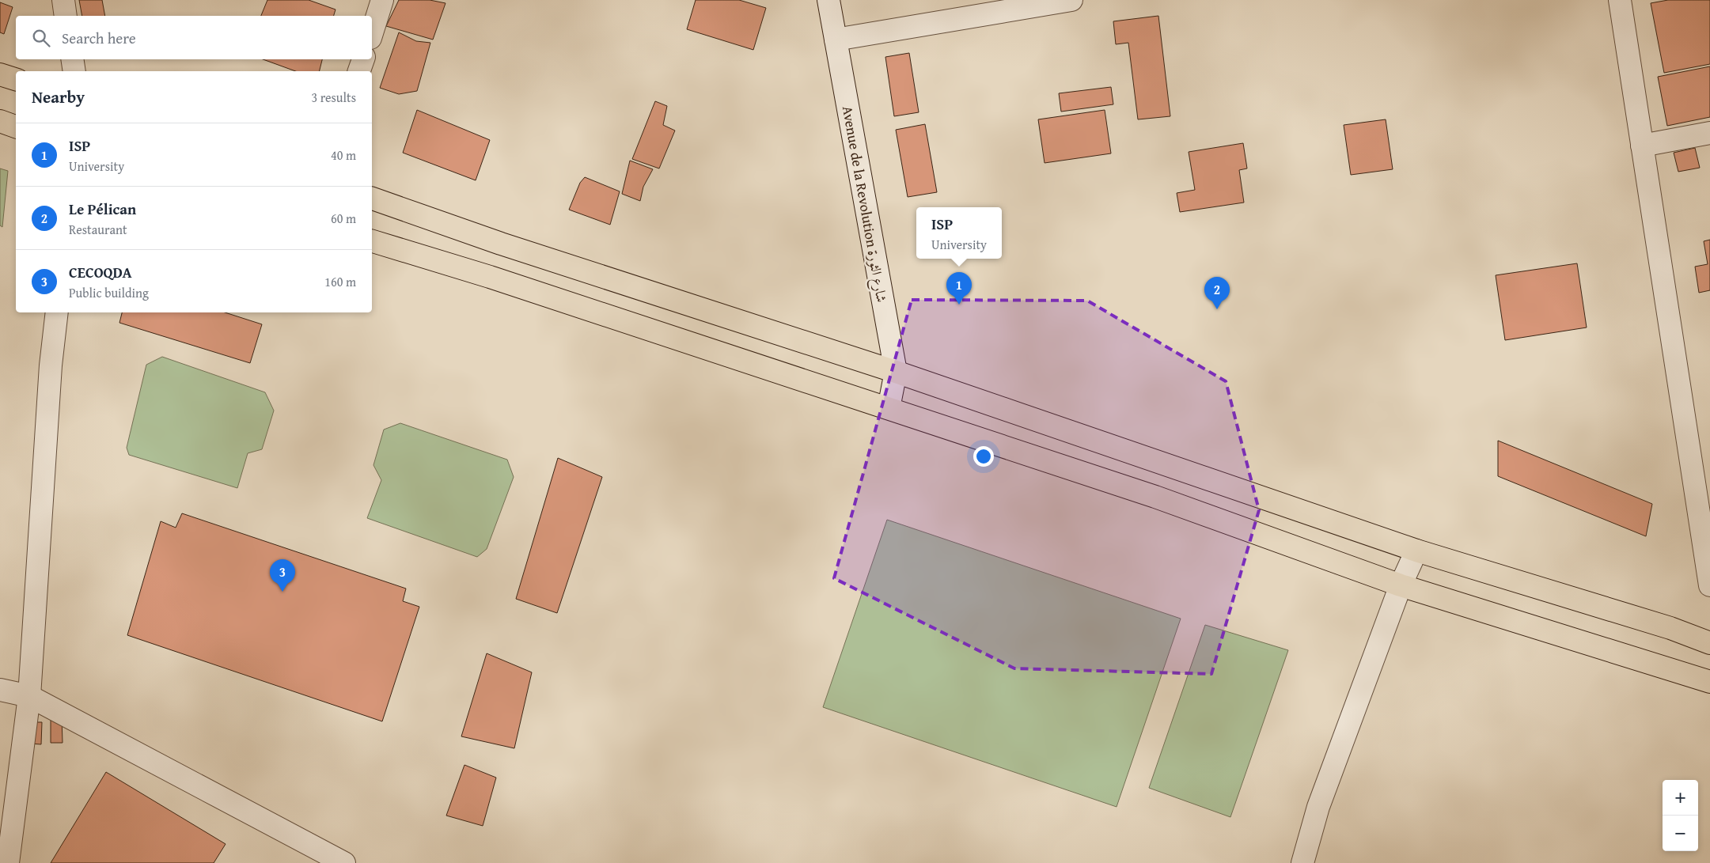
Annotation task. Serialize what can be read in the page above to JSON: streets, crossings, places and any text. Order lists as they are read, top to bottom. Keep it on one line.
{"streets":{"street":["Avenue de la Revolution شارع الثورة"]},"page":{"search":"Search here","heading":["Nearby","3 results"],"list":[{"mark":"1","name":"ISP","note":"University","value":"40 m"},{"mark":"2","name":"Le Pélican","note":"Restaurant","value":"60 m"},{"mark":"3","name":"CECOQDA","note":"Public building","value":"160 m"}],"popup":["ISP","University"],"pins":["1","2","3"],"map_buttons":["+","−"]}}
